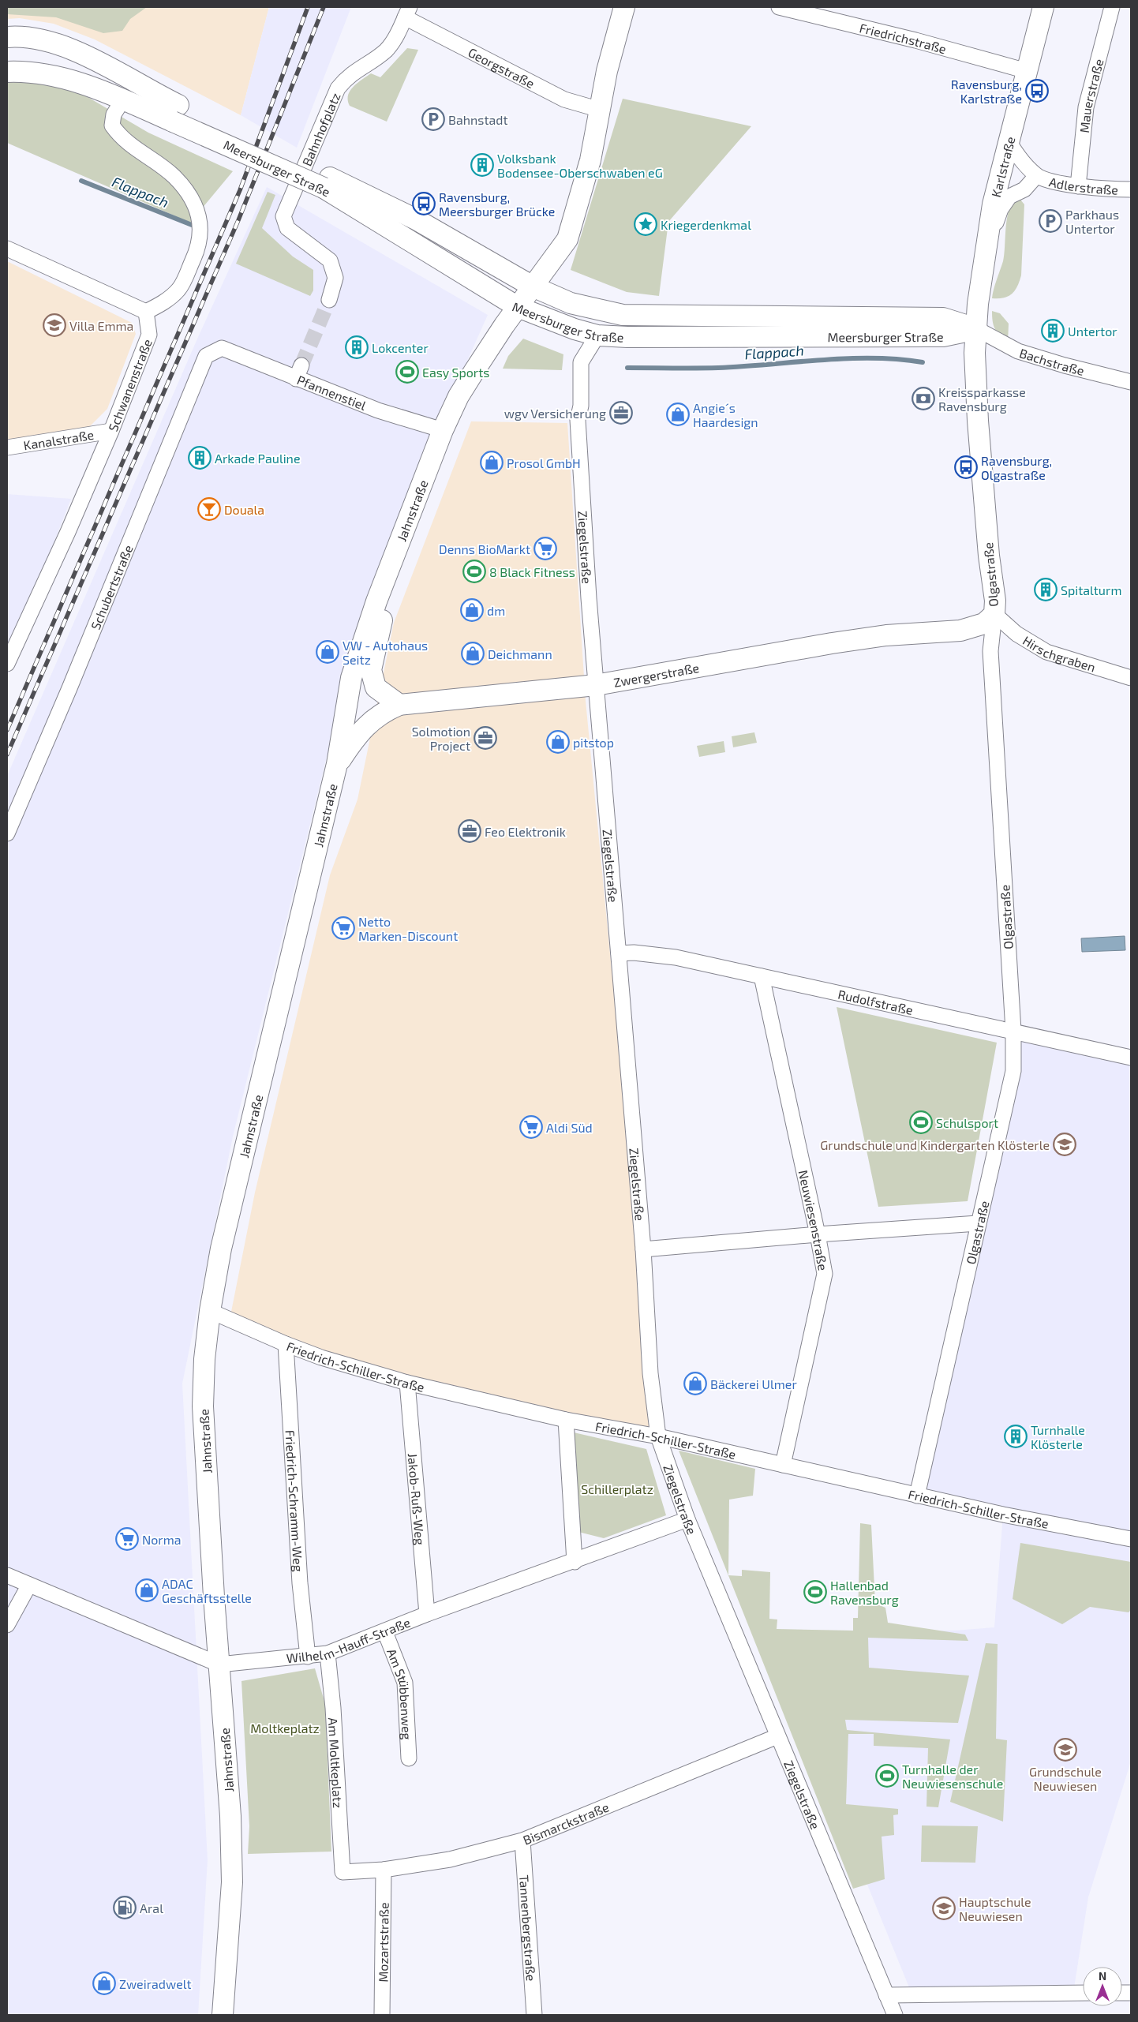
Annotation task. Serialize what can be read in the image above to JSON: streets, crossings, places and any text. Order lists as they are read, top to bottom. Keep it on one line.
{"streets":{"main road":["Karlstraße","Meersburger Straße","Jahnstraße","Olgastraße","Zwergerstraße"],"street":["Friedrichstraße","Georgstraße","Mauerstraße","Bahnhofplatz","Adlerstraße","Bachstraße","Schwanenstraße","Pfannenstiel","Kanalstraße","Ziegelstraße","Schubertstraße","Hirschgraben","Rudolfstraße","Neuwiesenstraße","Friedrich-Schiller-Straße","Jakob-Ruß-Weg","Friedrich-Schramm-Weg","Wilhelm-Hauff-Straße","Am Stübbenweg","Am Moltkeplatz","Bismarckstraße","Tannenbergstraße","Mozartstraße"]},"crossings":[["Friedrichstraße","Karlstraße"],["Georgstraße","Bahnhofplatz"],["Mauerstraße","Adlerstraße"],["Karlstraße","Meersburger Straße"],["Karlstraße","Adlerstraße"],["Karlstraße","Bachstraße"],["Karlstraße","Olgastraße"],["Meersburger Straße","Bachstraße"],["Meersburger Straße","Jahnstraße"],["Meersburger Straße","Ziegelstraße"],["Meersburger Straße","Olgastraße"],["Bachstraße","Olgastraße"],["Schwanenstraße","Kanalstraße"],["Pfannenstiel","Jahnstraße"],["Pfannenstiel","Schubertstraße"],["Jahnstraße","Zwergerstraße"],["Jahnstraße","Friedrich-Schiller-Straße"],["Jahnstraße","Wilhelm-Hauff-Straße"],["Ziegelstraße","Zwergerstraße"],["Ziegelstraße","Rudolfstraße"],["Ziegelstraße","Friedrich-Schiller-Straße"],["Ziegelstraße","Wilhelm-Hauff-Straße"],["Ziegelstraße","Bismarckstraße"],["Olgastraße","Hirschgraben"],["Olgastraße","Zwergerstraße"],["Olgastraße","Rudolfstraße"],["Olgastraße","Friedrich-Schiller-Straße"],["Hirschgraben","Zwergerstraße"],["Rudolfstraße","Neuwiesenstraße"],["Neuwiesenstraße","Friedrich-Schiller-Straße"],["Friedrich-Schiller-Straße","Jakob-Ruß-Weg"],["Friedrich-Schiller-Straße","Friedrich-Schramm-Weg"],["Jakob-Ruß-Weg","Wilhelm-Hauff-Straße"],["Friedrich-Schramm-Weg","Wilhelm-Hauff-Straße"],["Wilhelm-Hauff-Straße","Am Stübbenweg"],["Wilhelm-Hauff-Straße","Am Moltkeplatz"],["Am Moltkeplatz","Bismarckstraße"],["Bismarckstraße","Tannenbergstraße"],["Bismarckstraße","Mozartstraße"]],"water":["Flappach"],"parks":["Schillerplatz","Moltkeplatz"],"places":{"bus stop":["Ravensburg, Karlstraße","Ravensburg, Meersburger Brücke","Ravensburg, Olgastraße"],"parking":["Bahnstadt","Parkhaus Untertor"],"building":["Volksbank Bodensee-Oberschwaben eG","Untertor","Lokcenter","Arkade Pauline","Spitalturm","Turnhalle Klösterle"],"place":["Kriegerdenkmal"],"school or university":["Villa Emma","Grundschule und Kindergarten Klösterle","Grundschule Neuwiesen","Hauptschule Neuwiesen"],"sports":["Easy Sports","8 Black Fitness","Schulsport","Hallenbad Ravensburg","Turnhalle der Neuwiesenschule"],"bank":["Kreissparkasse Ravensburg"],"office":["wgv Versicherung","Solmotion Project","Feo Elektronik"],"shop":["Angie´s Haardesign","Prosol GmbH","dm","VW - Autohaus Seitz","Deichmann","pitstop","Bäckerei Ulmer","ADAC Geschäftsstelle","Zweiradwelt"],"bar":["Douala"],"supermarket":["Denns BioMarkt","Netto Marken-Discount","Aldi Süd","Norma"],"fuel station":["Aral"]},"north":"top"}
